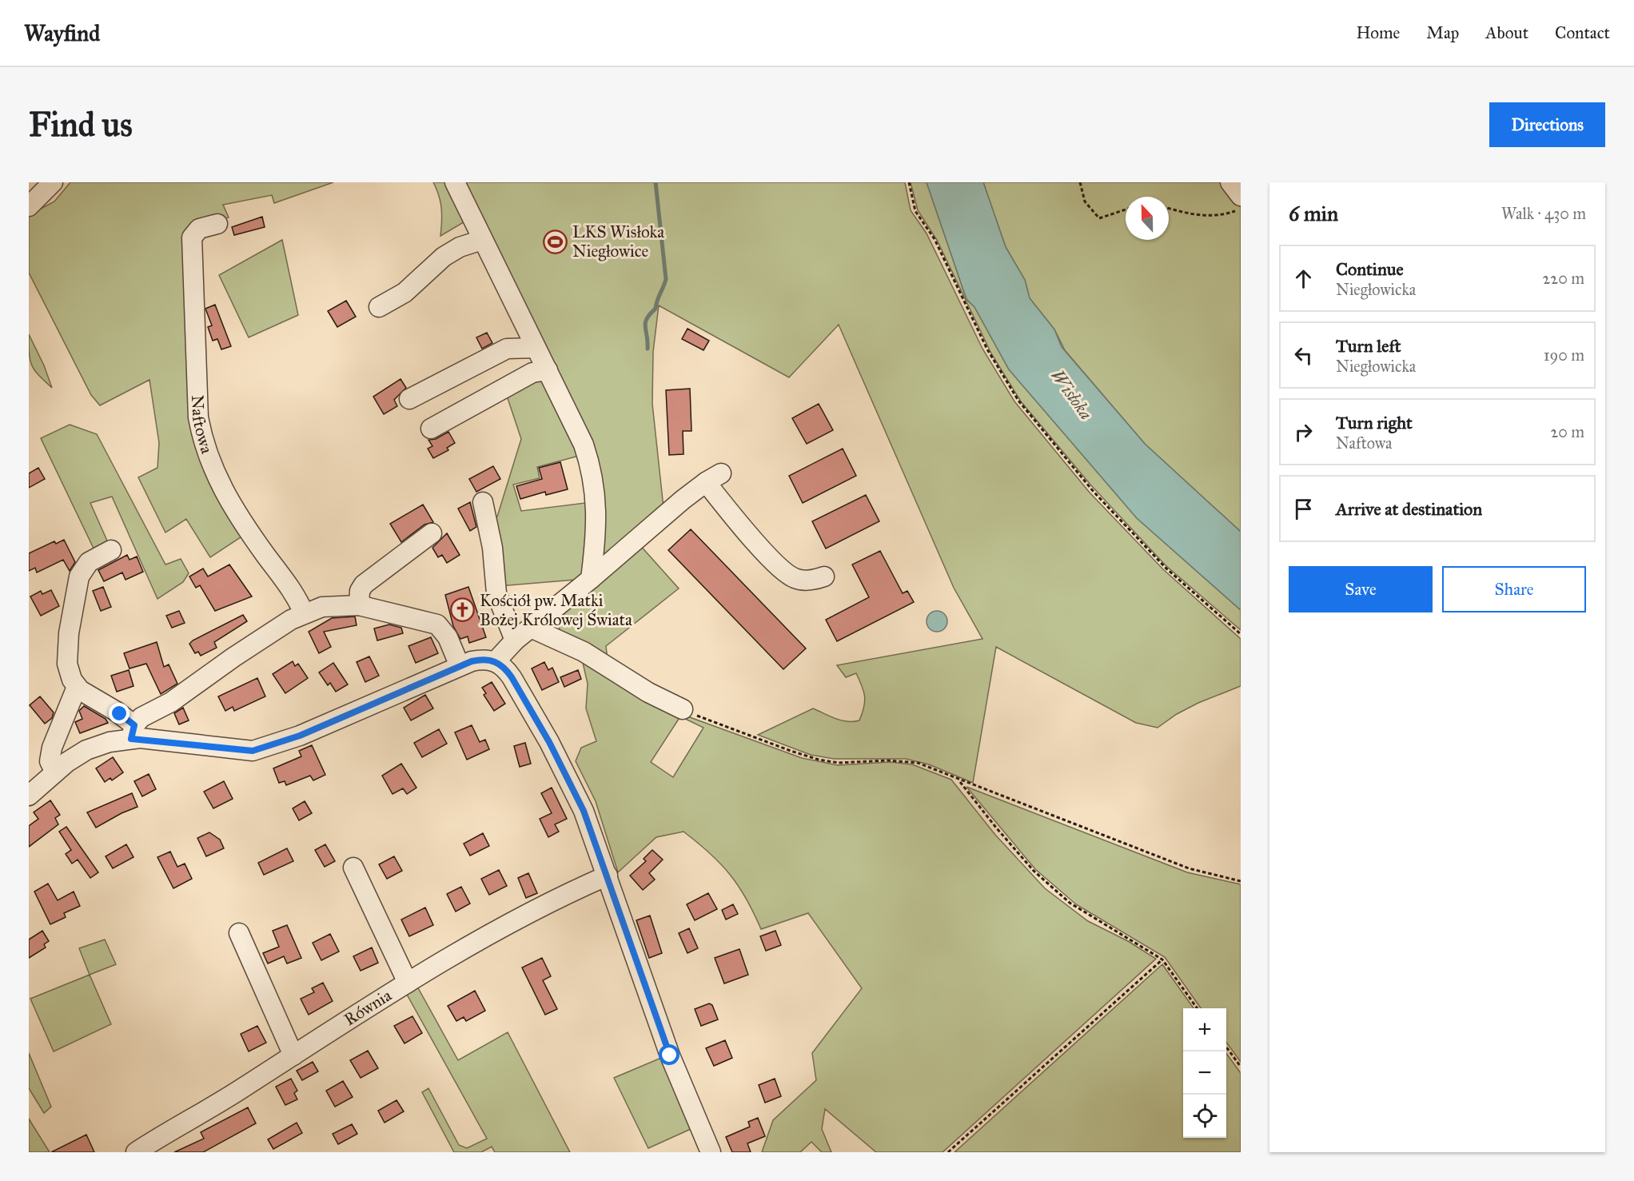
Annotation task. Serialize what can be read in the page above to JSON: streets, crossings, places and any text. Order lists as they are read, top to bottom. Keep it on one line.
{"streets":{"street":["Naftowa","Równia"]},"water":["Wisłoka"],"places":{"sports":["LKS Wisłoka Niegłowice"],"church":["Kościół pw. Matki Bożej Królowej Świata"]},"north":"top","page":{"header":"Wayfind","nav":["Home","Map","About","Contact"],"buttons":["Directions",["Save","Share"]],"title":"Find us","heading":["6 min","Walk · 430 m"],"list":[["Continue","Niegłowicka","220 m"],["Turn left","Niegłowicka","190 m"],["Turn right","Naftowa","20 m"],"Arrive at destination"],"map_buttons":["+","−"]}}
